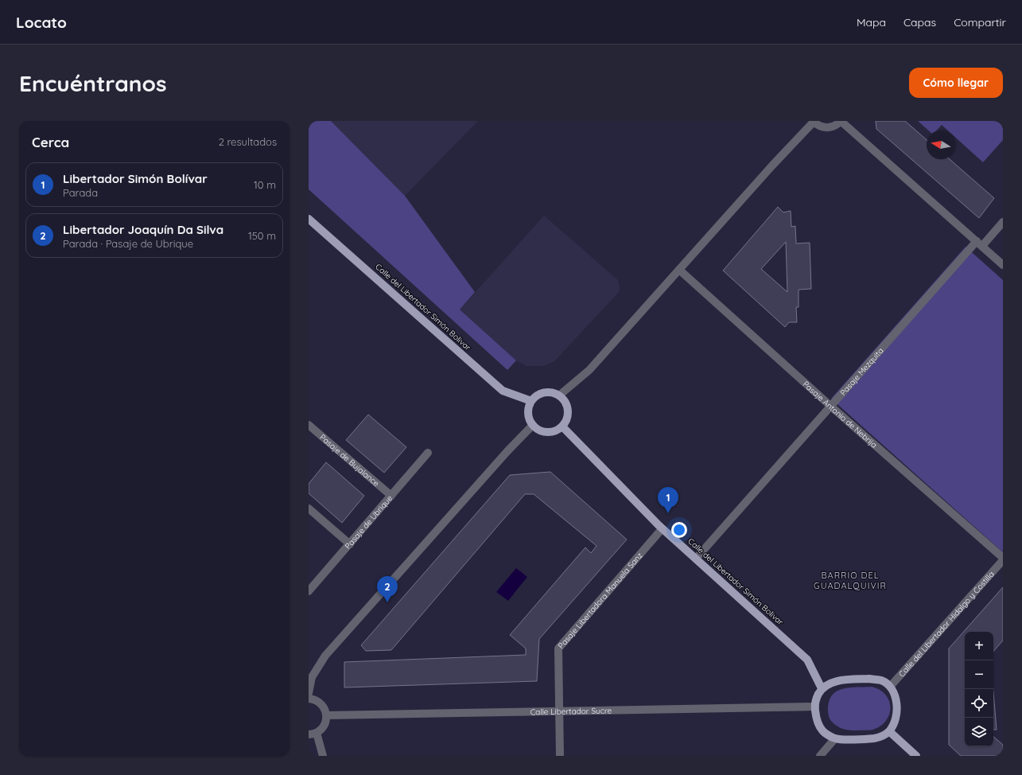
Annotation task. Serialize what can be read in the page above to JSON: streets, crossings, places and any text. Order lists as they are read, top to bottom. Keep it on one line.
{"streets":{"main road":["Calle del Libertador Simón Bolivar"],"street":["Pasaje Mezquita","Pasaje Antonio de Nebrija","Pasaje de Bujalance","Pasaje de Ubrique","Pasaje Libertadora Manuela Sanz","Calle del Libertador Hidalgo y Costilla","Calle Libertador Sucre"]},"crossings":[["Calle del Libertador Simón Bolivar","Pasaje Mezquita"],["Calle del Libertador Simón Bolivar","Pasaje Libertadora Manuela Sanz"],["Calle del Libertador Simón Bolivar","Calle del Libertador Hidalgo y Costilla"],["Calle del Libertador Simón Bolivar","Calle Libertador Sucre"],["Pasaje Mezquita","Pasaje Antonio de Nebrija"],["Pasaje de Bujalance","Pasaje de Ubrique"],["Pasaje Libertadora Manuela Sanz","Calle Libertador Sucre"],["Calle del Libertador Hidalgo y Costilla","Calle Libertador Sucre"]],"districts":["BARRIO DEL GUADALQUIVIR"],"north":"left","page":{"header":"Locato","nav":["Mapa","Capas","Compartir"],"buttons":"Cómo llegar","title":"Encuéntranos","heading":["Cerca","2 resultados"],"list":[{"mark":"1","name":"Libertador Simón Bolívar","note":"Parada","value":"10 m"},{"mark":"2","name":"Libertador Joaquín Da Silva","note":"Parada · Pasaje de Ubrique","value":"150 m"}],"pins":["1","2"],"map_buttons":["+","−"]}}
